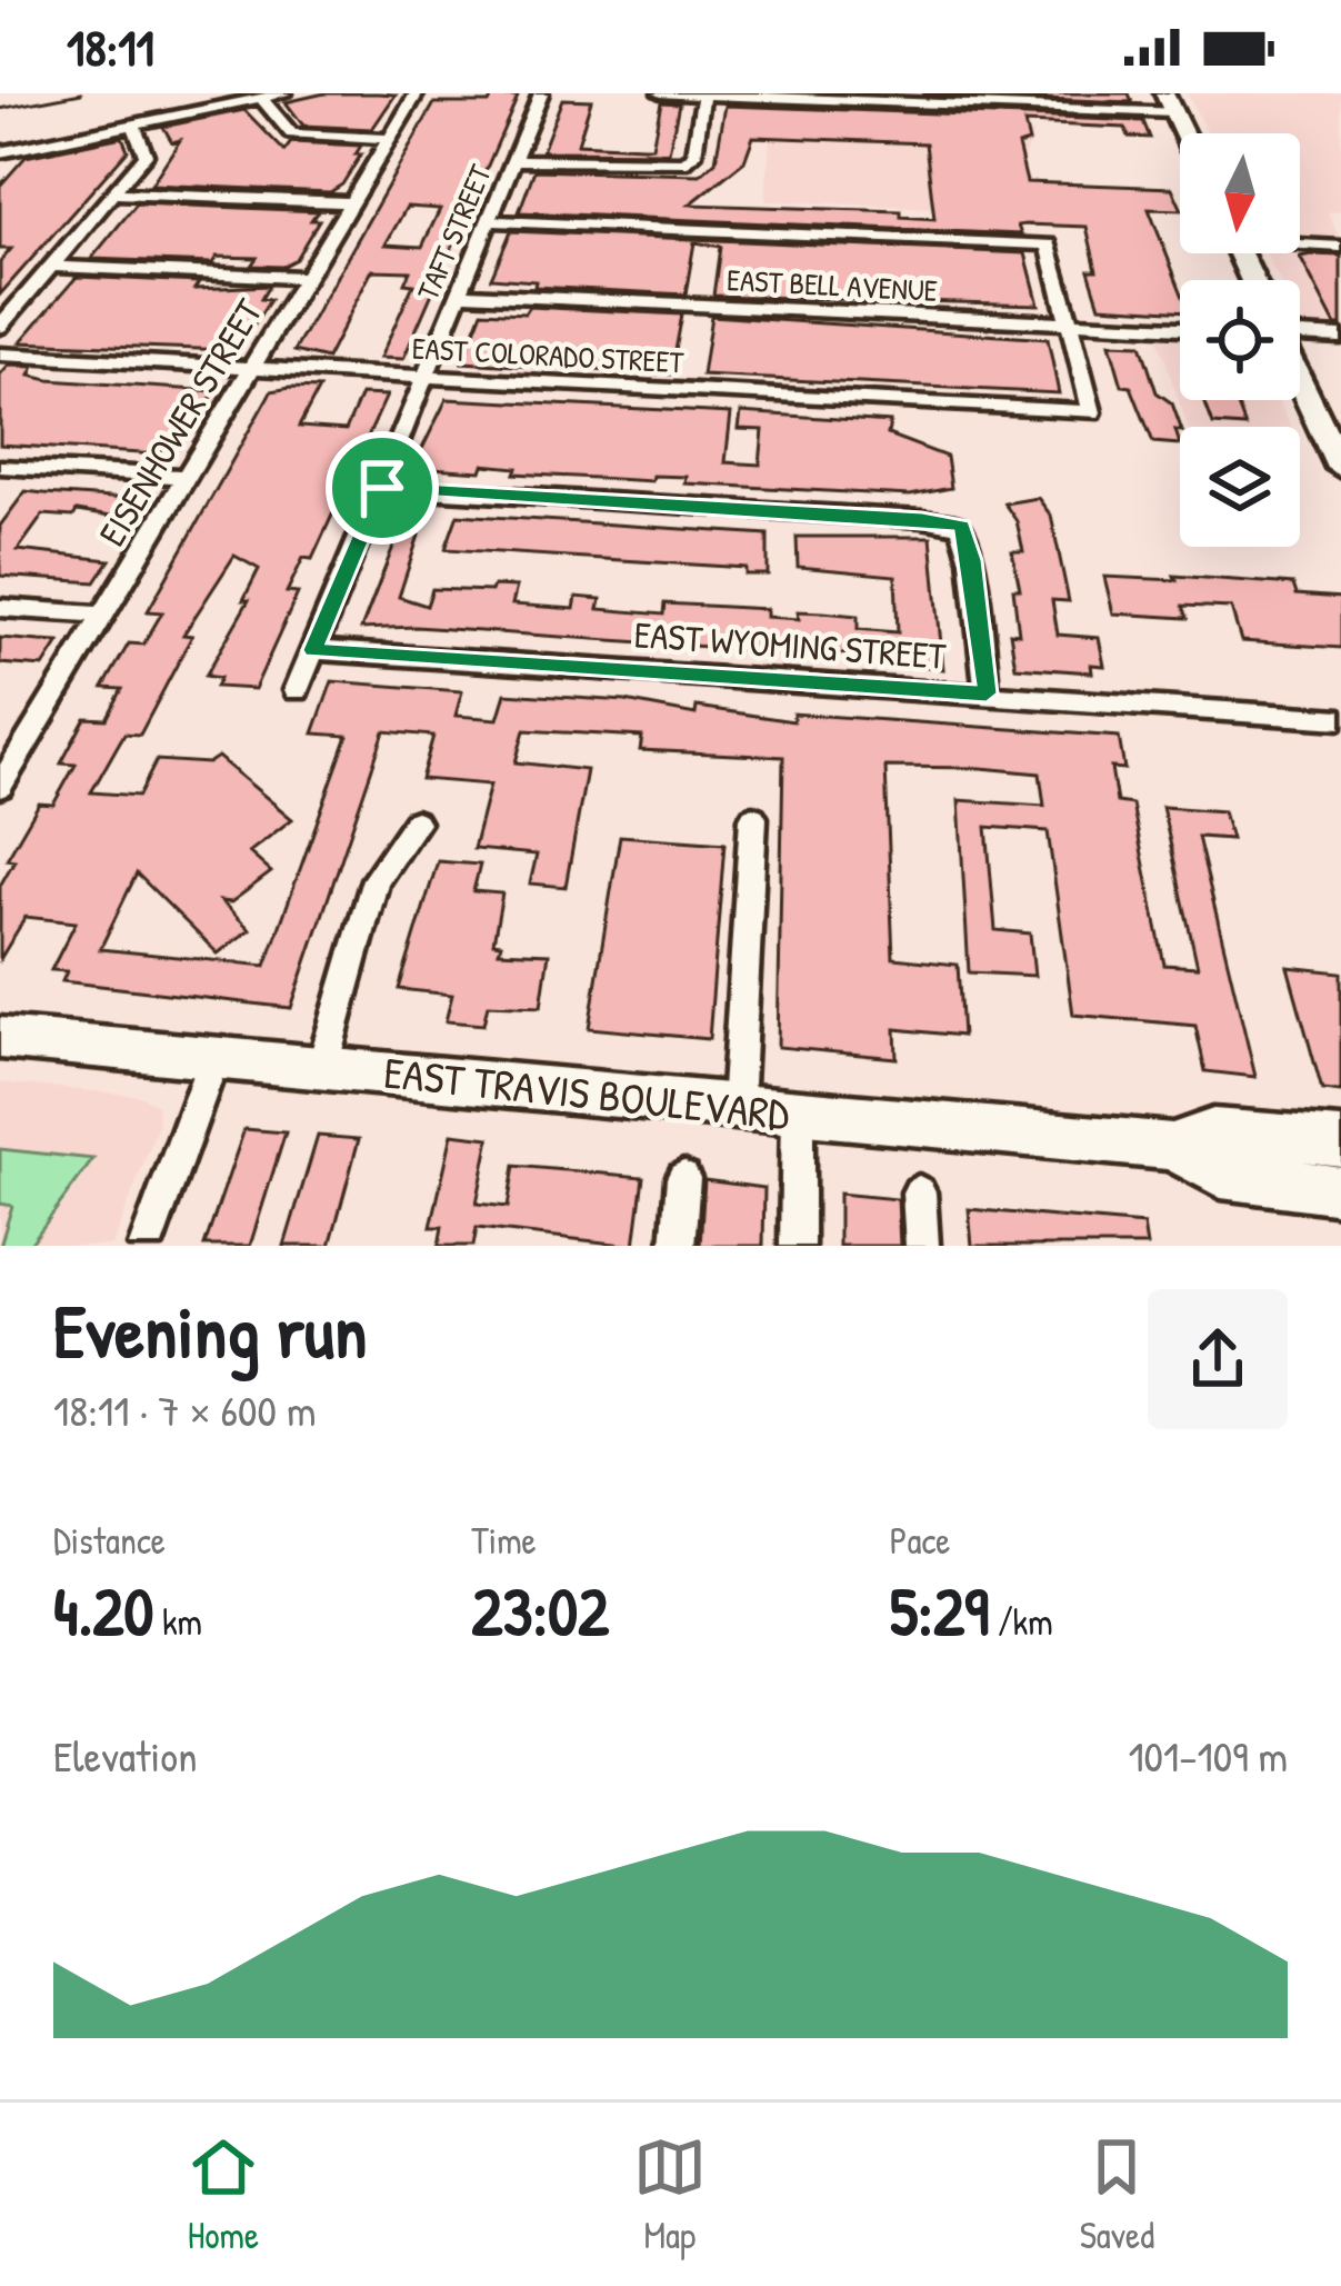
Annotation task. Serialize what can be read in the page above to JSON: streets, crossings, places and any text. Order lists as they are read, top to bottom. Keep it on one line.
{"streets":{"main road":["EAST TRAVIS BOULEVARD"],"street":["TAFT STREET","EAST BELL AVENUE","EAST COLORADO STREET","EISENHOWER STREET","EAST WYOMING STREET"]},"crossings":[["TAFT STREET","EAST BELL AVENUE"],["TAFT STREET","EAST COLORADO STREET"],["TAFT STREET","EAST WYOMING STREET"],["EAST BELL AVENUE","EAST COLORADO STREET"],["EAST COLORADO STREET","EISENHOWER STREET"]],"north":"bottom","page":{"status":"18:11","heading":["Evening run","18:11 · 7 × 600 m"],"stats":[["Distance","4.20 km"],["Time","23:02"],["Pace","5:29 /km"]],"chart":["Elevation","101–109 m"],"tabs":["Home","Map","Saved"]}}
